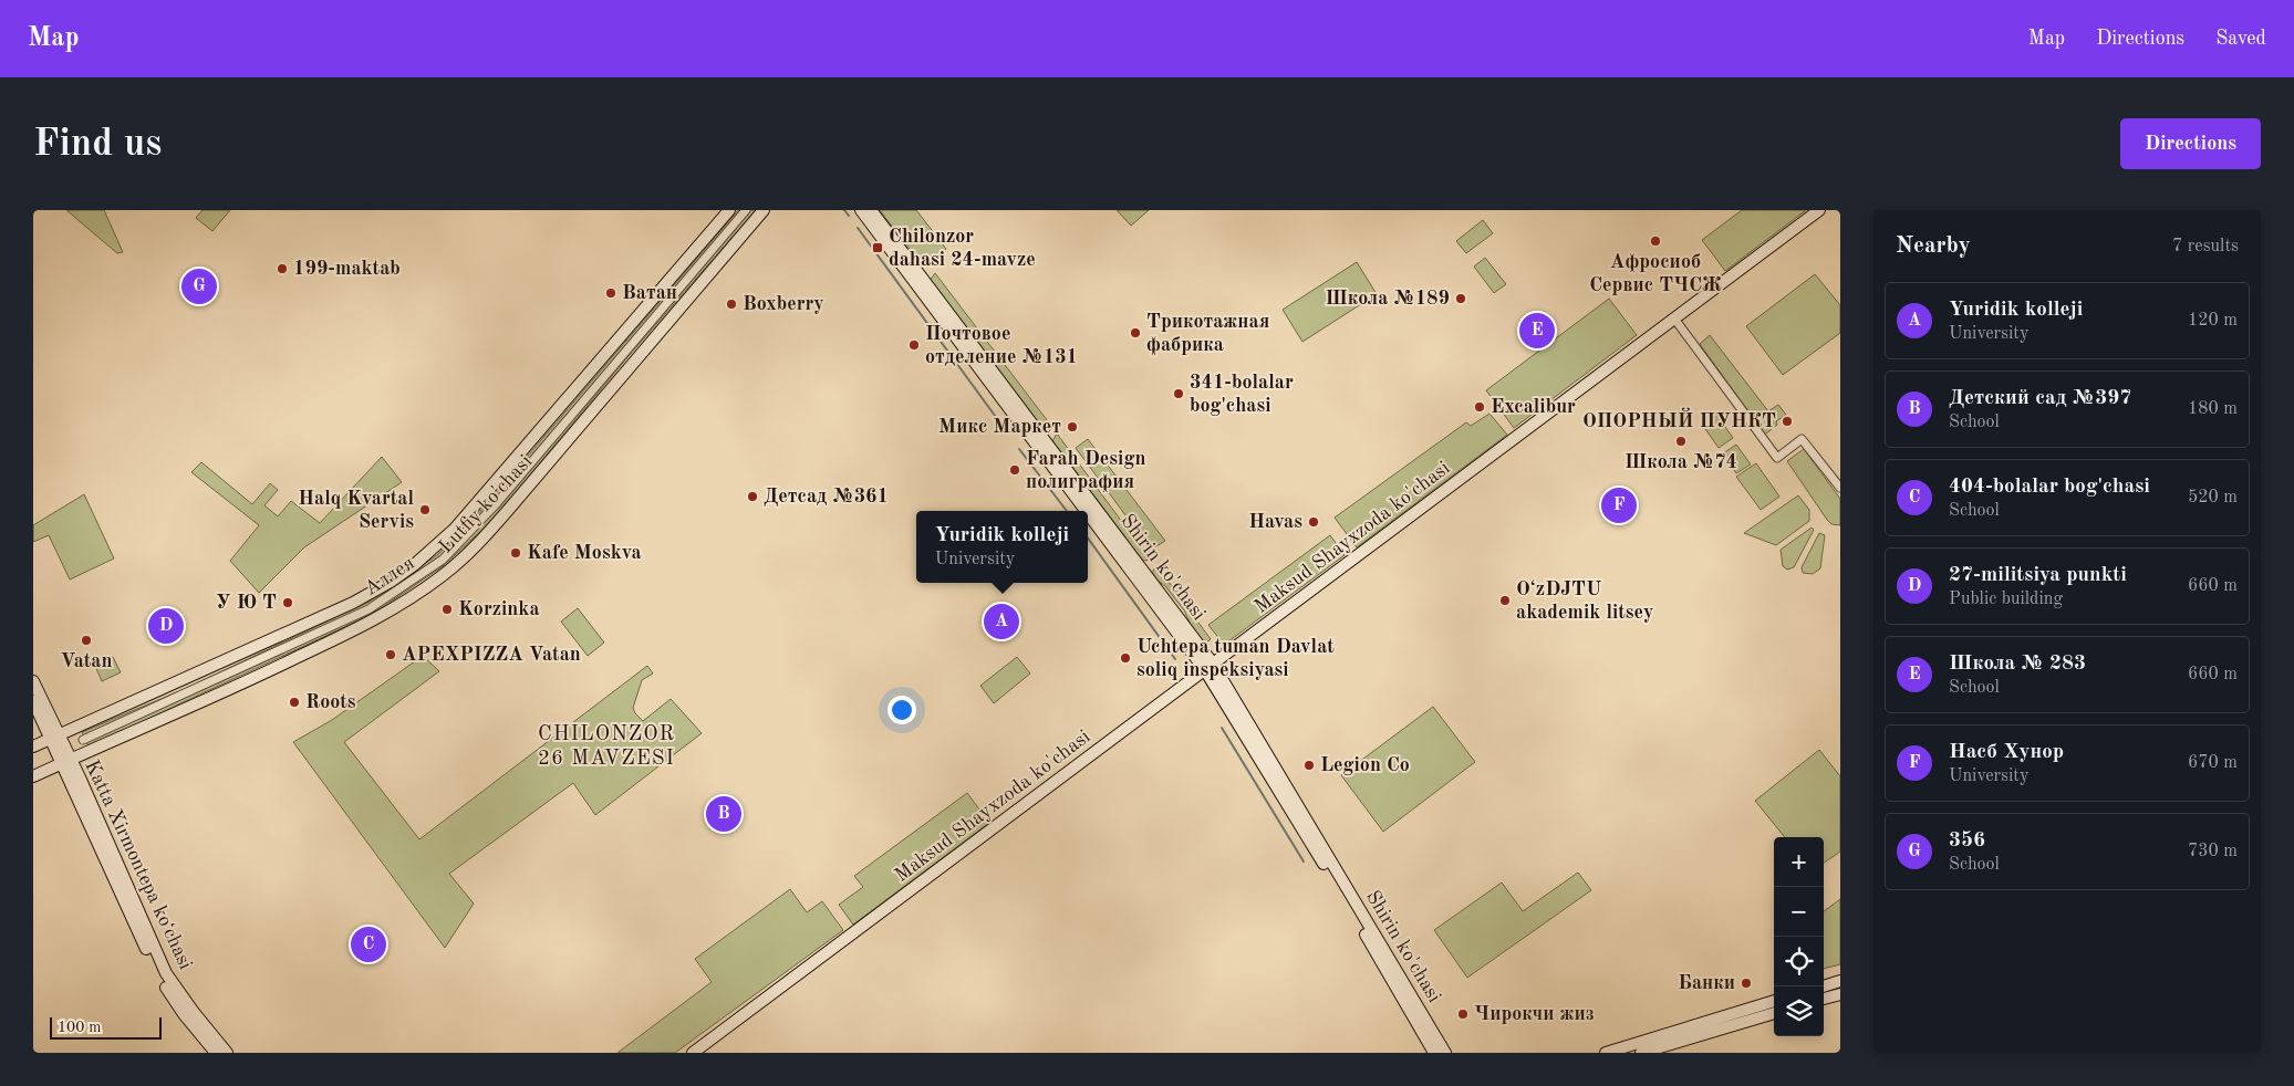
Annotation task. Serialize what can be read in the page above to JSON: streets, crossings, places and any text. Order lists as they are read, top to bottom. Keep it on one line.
{"streets":{"main road":["Lutfiy ko'chasi","Maksud Shayxzoda ko'chasi","Shirin ko'chasi","Katta Xirmontepa koʻchasi"],"street":["Аллея"]},"crossings":[["Lutfiy ko'chasi","Katta Xirmontepa koʻchasi"],["Maksud Shayxzoda ko'chasi","Shirin ko'chasi"]],"districts":["CHILONZOR 26 MAVZESI"],"places":{"other":["Афросиоб Сервис ТЧСЖ","199-maktab","Ватан","Школа №189","Boxberry","Трикотажная фабрика","Почтовое отделение №131","341-bolalar bog'chasi","Excalibur","ОПОРНЫЙ ПУНКТ","Микс Маркет","Школа №74","Farah Design полиграфия","Детсад №361","Halq Kvartal Servis","Havas","Kafe Moskva","OʻzDJTU akademik litsey","У Ю Т","Korzinka","Vatan","APEXPIZZA Vatan","Uchtepa tuman Davlat soliq inspeksiyasi","Roots","Legion Co","Банки","Чирокчи жиз"],"transit":["Chilonzor dahasi 24-mavze"]},"scale_bar":"100 m","page":{"header":"Map","nav":["Map","Directions","Saved"],"buttons":"Directions","title":"Find us","heading":["Nearby","7 results"],"pins":["G","E","F","A","D","B","C"],"list":[{"mark":"A","name":"Yuridik kolleji","note":"University","value":"120 m"},{"mark":"B","name":"Детский сад №397","note":"School","value":"180 m"},{"mark":"C","name":"404-bolalar bog'chasi","note":"School","value":"520 m"},{"mark":"D","name":"27-militsiya punkti","note":"Public building","value":"660 m"},{"mark":"E","name":"Школа № 283","note":"School","value":"660 m"},{"mark":"F","name":"Насб Хунор","note":"University","value":"670 m"},{"mark":"G","name":"356","note":"School","value":"730 m"}],"popup":["Yuridik kolleji","University"],"map_buttons":["+","−"],"scale":"100 m"}}
